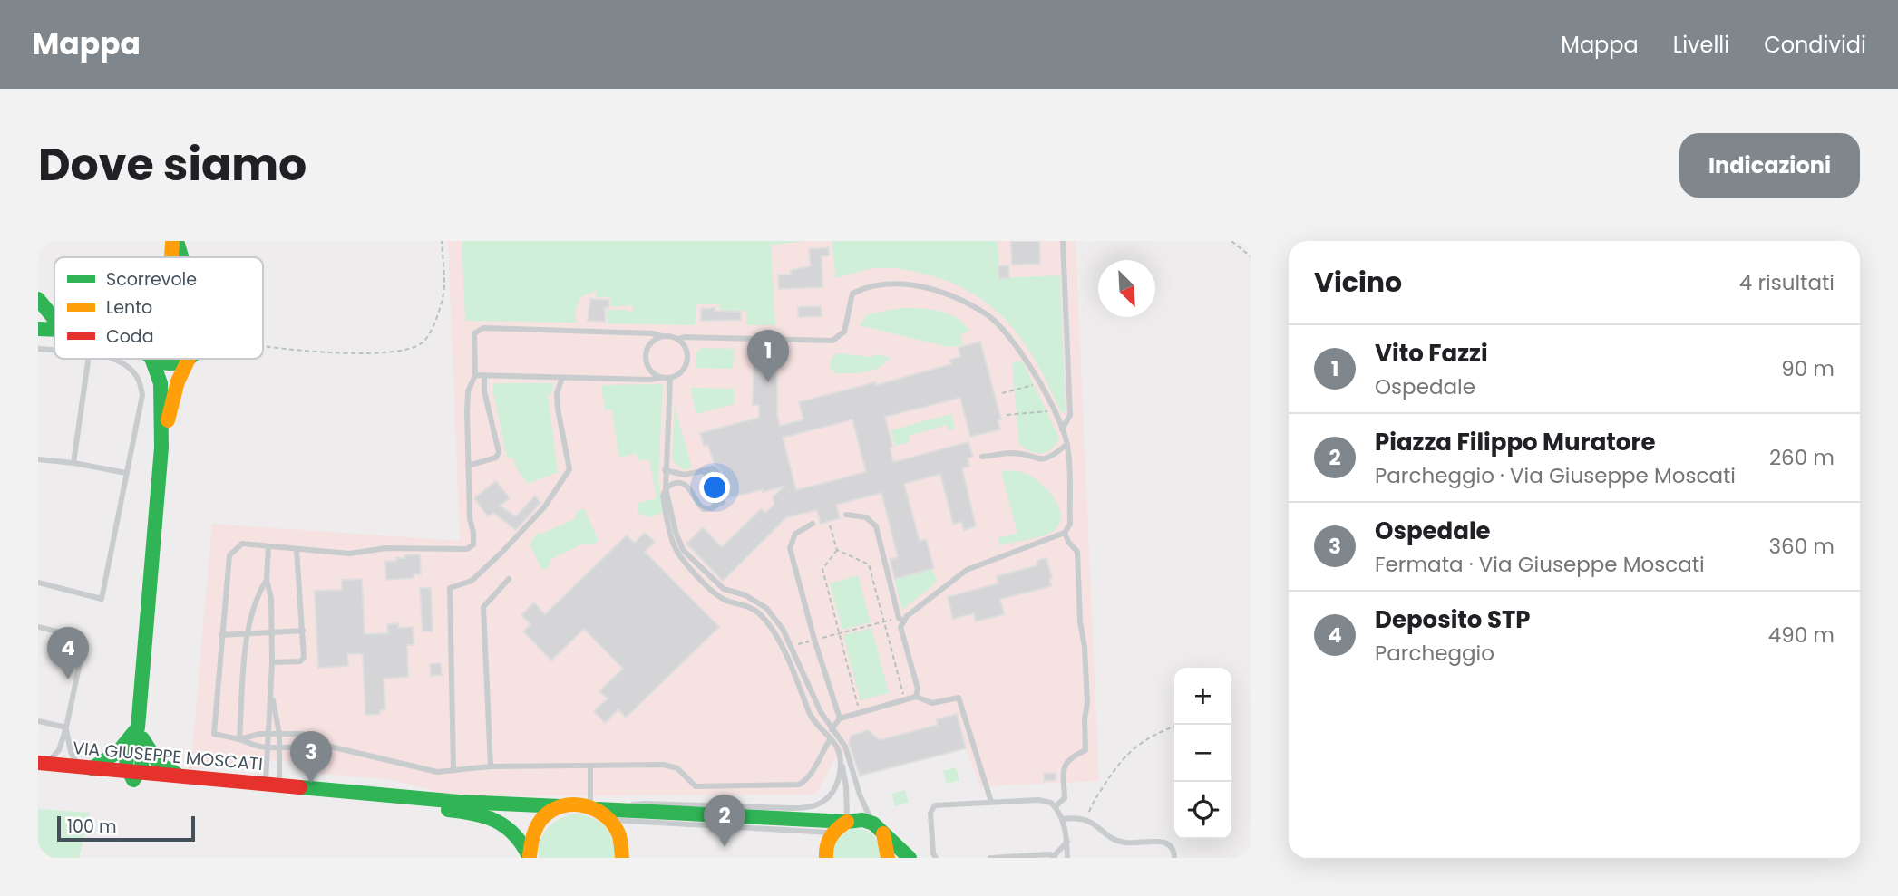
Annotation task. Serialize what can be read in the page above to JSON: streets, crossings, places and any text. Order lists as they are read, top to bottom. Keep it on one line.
{"streets":{"main road":["VIA GIUSEPPE MOSCATI"]},"legend":["Scorrevole","Lento","Coda"],"scale_bar":"100 m","north":"bottom right","page":{"header":"Mappa","nav":["Mappa","Livelli","Condividi"],"title":"Dove siamo","buttons":"Indicazioni","heading":["Vicino","4 risultati"],"list":[{"mark":"1","name":"Vito Fazzi","note":"Ospedale","value":"90 m"},{"mark":"2","name":"Piazza Filippo Muratore","note":"Parcheggio · Via Giuseppe Moscati","value":"260 m"},{"mark":"3","name":"Ospedale","note":"Fermata · Via Giuseppe Moscati","value":"360 m"},{"mark":"4","name":"Deposito STP","note":"Parcheggio","value":"490 m"}],"pins":["1","4","3","2"],"map_buttons":["+","−"],"scale":"100 m"}}
